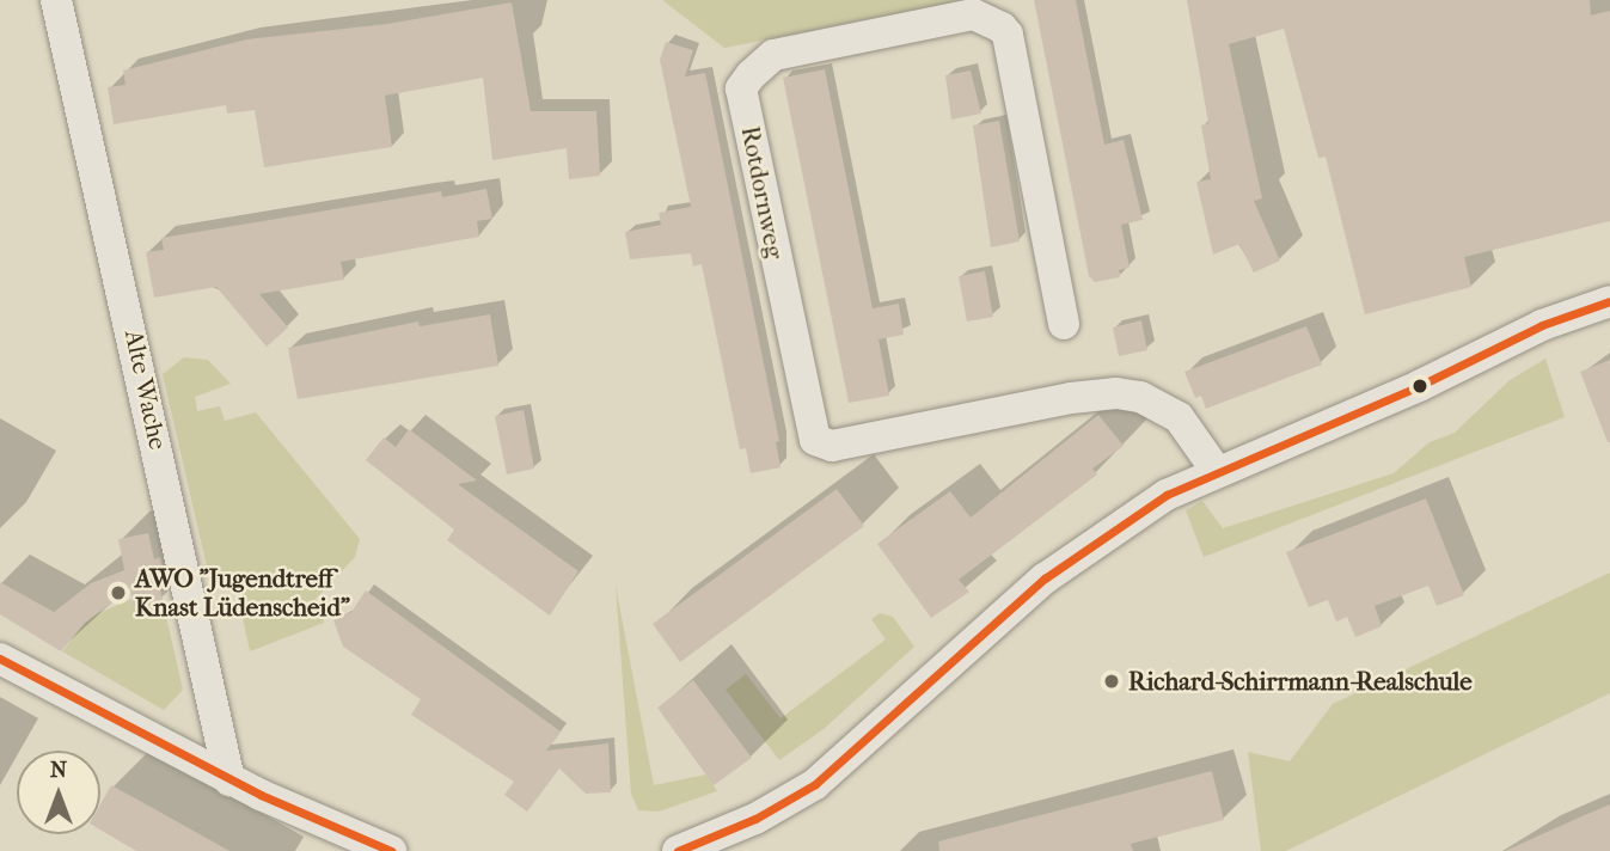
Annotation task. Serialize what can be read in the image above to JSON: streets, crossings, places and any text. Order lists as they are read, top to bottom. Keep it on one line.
{"streets":{"street":["Rotdornweg","Alte Wache"]},"places":["AWO \"Jugendtreff Knast Lüdenscheid\"","Richard-Schirrmann-Realschule"],"north":"top"}
